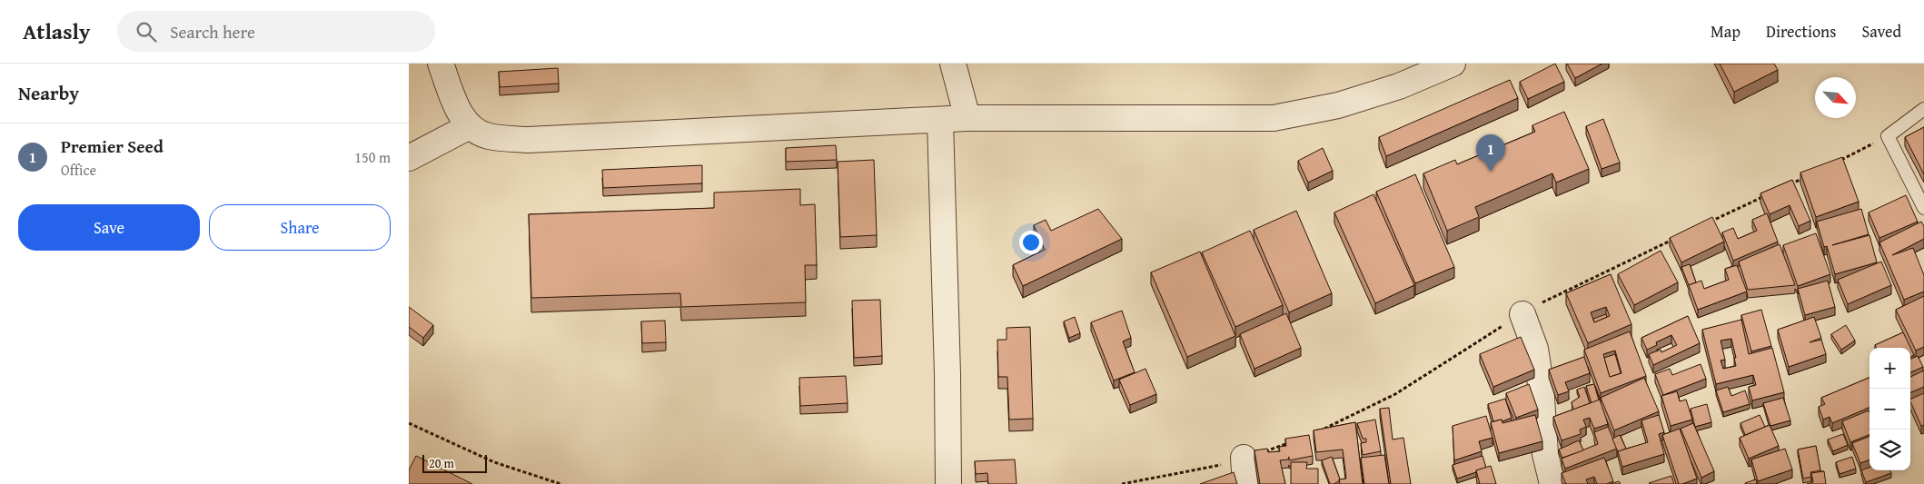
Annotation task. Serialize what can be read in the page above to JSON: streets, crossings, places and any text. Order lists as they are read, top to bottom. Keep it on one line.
{"scale_bar":"20 m","north":"bottom right","page":{"header":"Atlasly","search":"Search here","nav":["Map","Directions","Saved"],"heading":"Nearby","list":[{"mark":"1","name":"Premier Seed","note":"Office","value":"150 m"}],"pins":"1","buttons":["Save","Share"],"map_buttons":["+","−"],"scale":"20 m"}}
